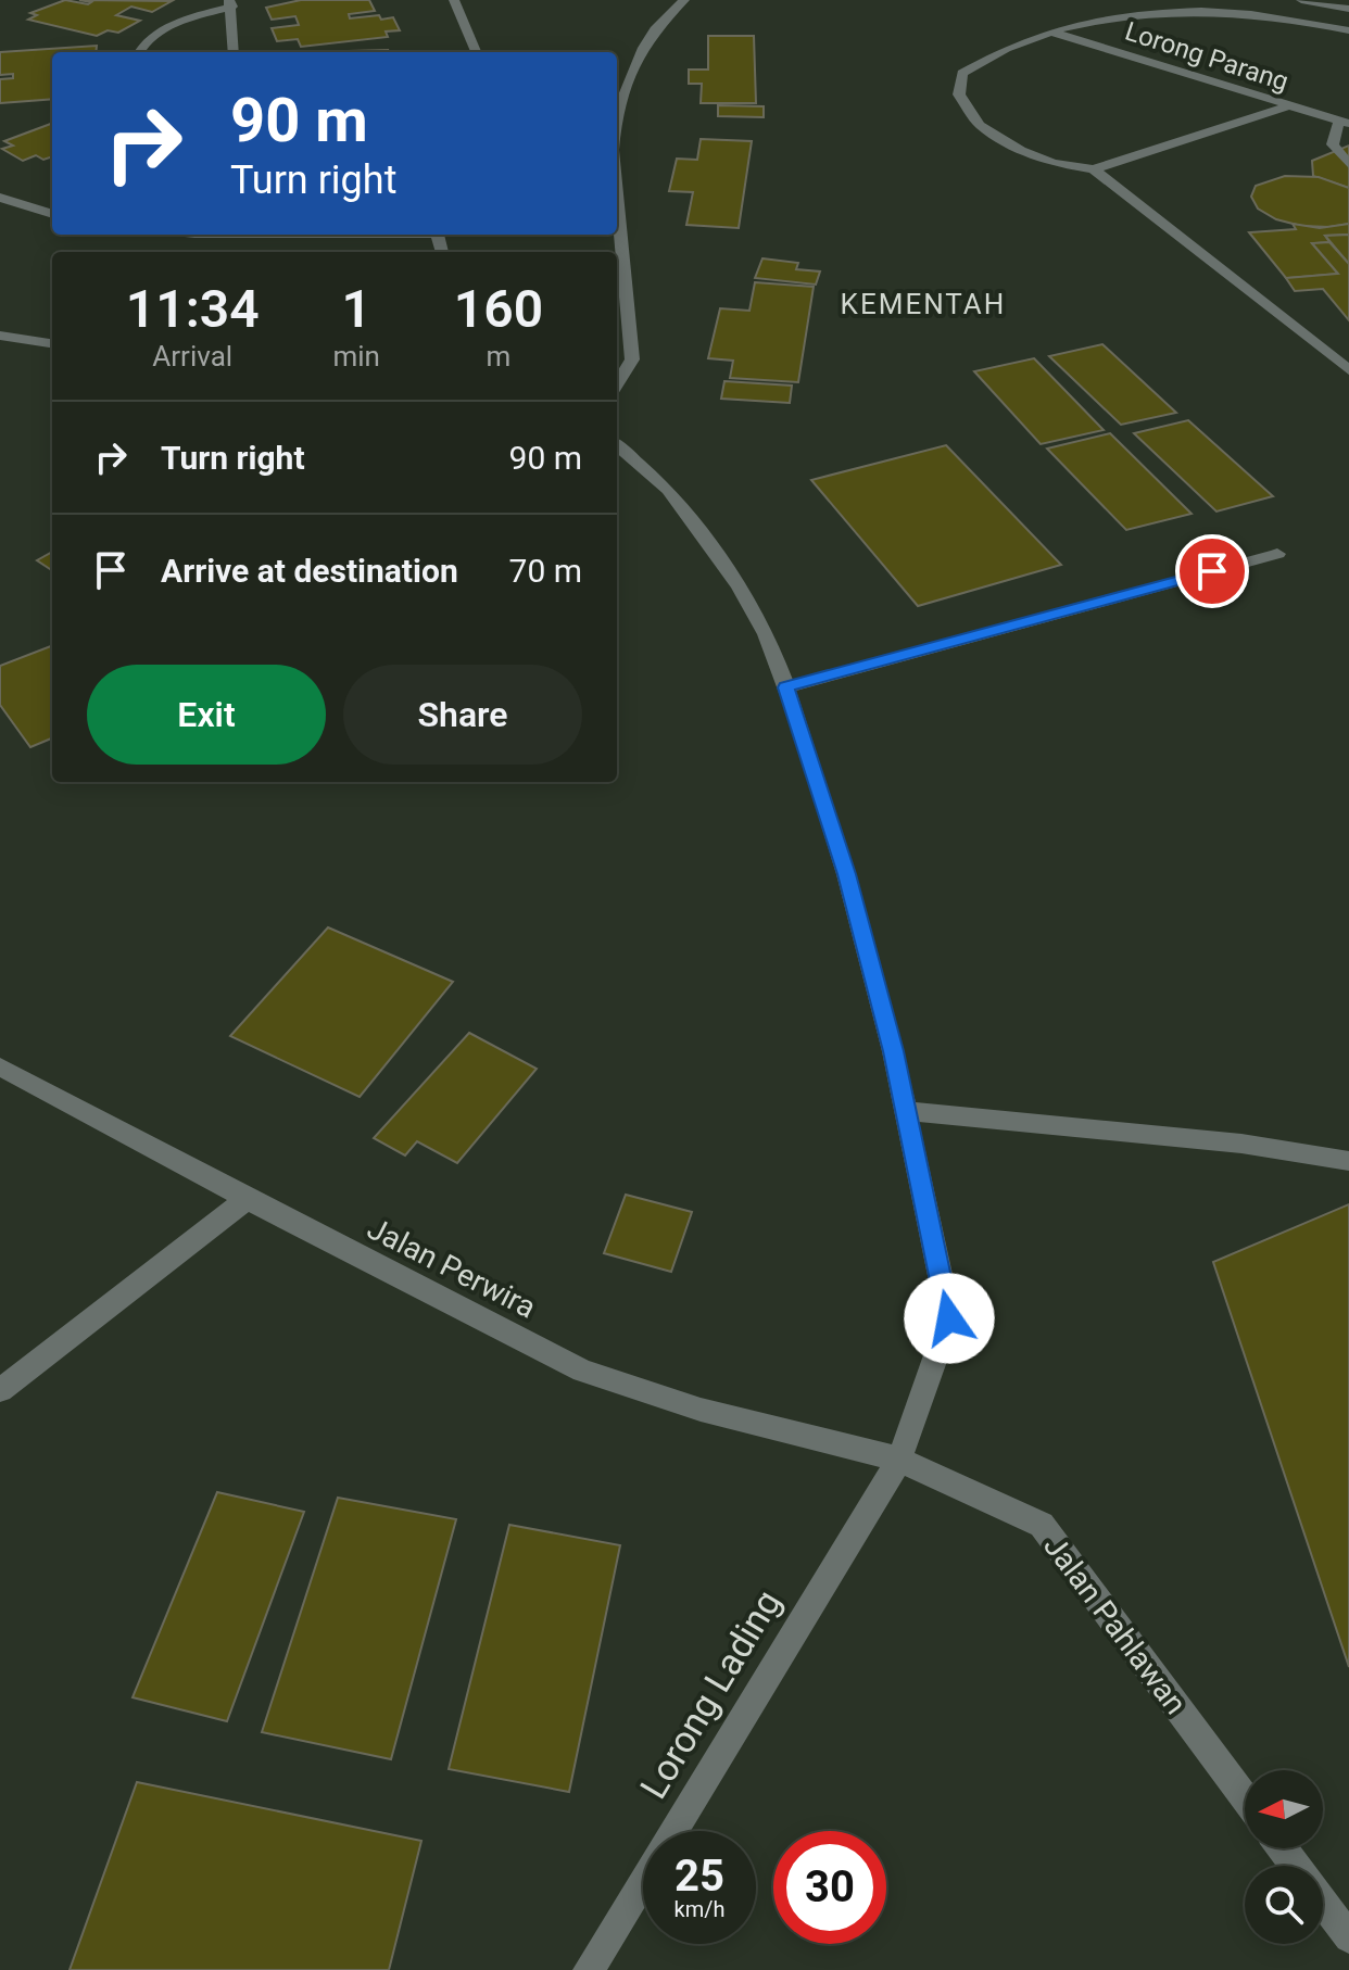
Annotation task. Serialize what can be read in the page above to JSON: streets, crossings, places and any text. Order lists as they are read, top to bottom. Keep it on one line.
{"streets":{"street":["Lorong Parang","Jalan Perwira","Jalan Pahlawan","Lorong Lading"]},"crossings":[["Jalan Perwira","Jalan Pahlawan"],["Jalan Perwira","Lorong Lading"],["Jalan Pahlawan","Lorong Lading"]],"districts":["KEMENTAH"],"north":"left","page":{"turn":["90 m","Turn right"],"eta":["11:34","Arrival","1","min","160","m"],"list":[{"name":"Turn right","value":"90 m"},{"name":"Arrive at destination","value":"70 m"}],"buttons":["Exit","Share"],"speed":"25 km/h","limit":"30"}}
